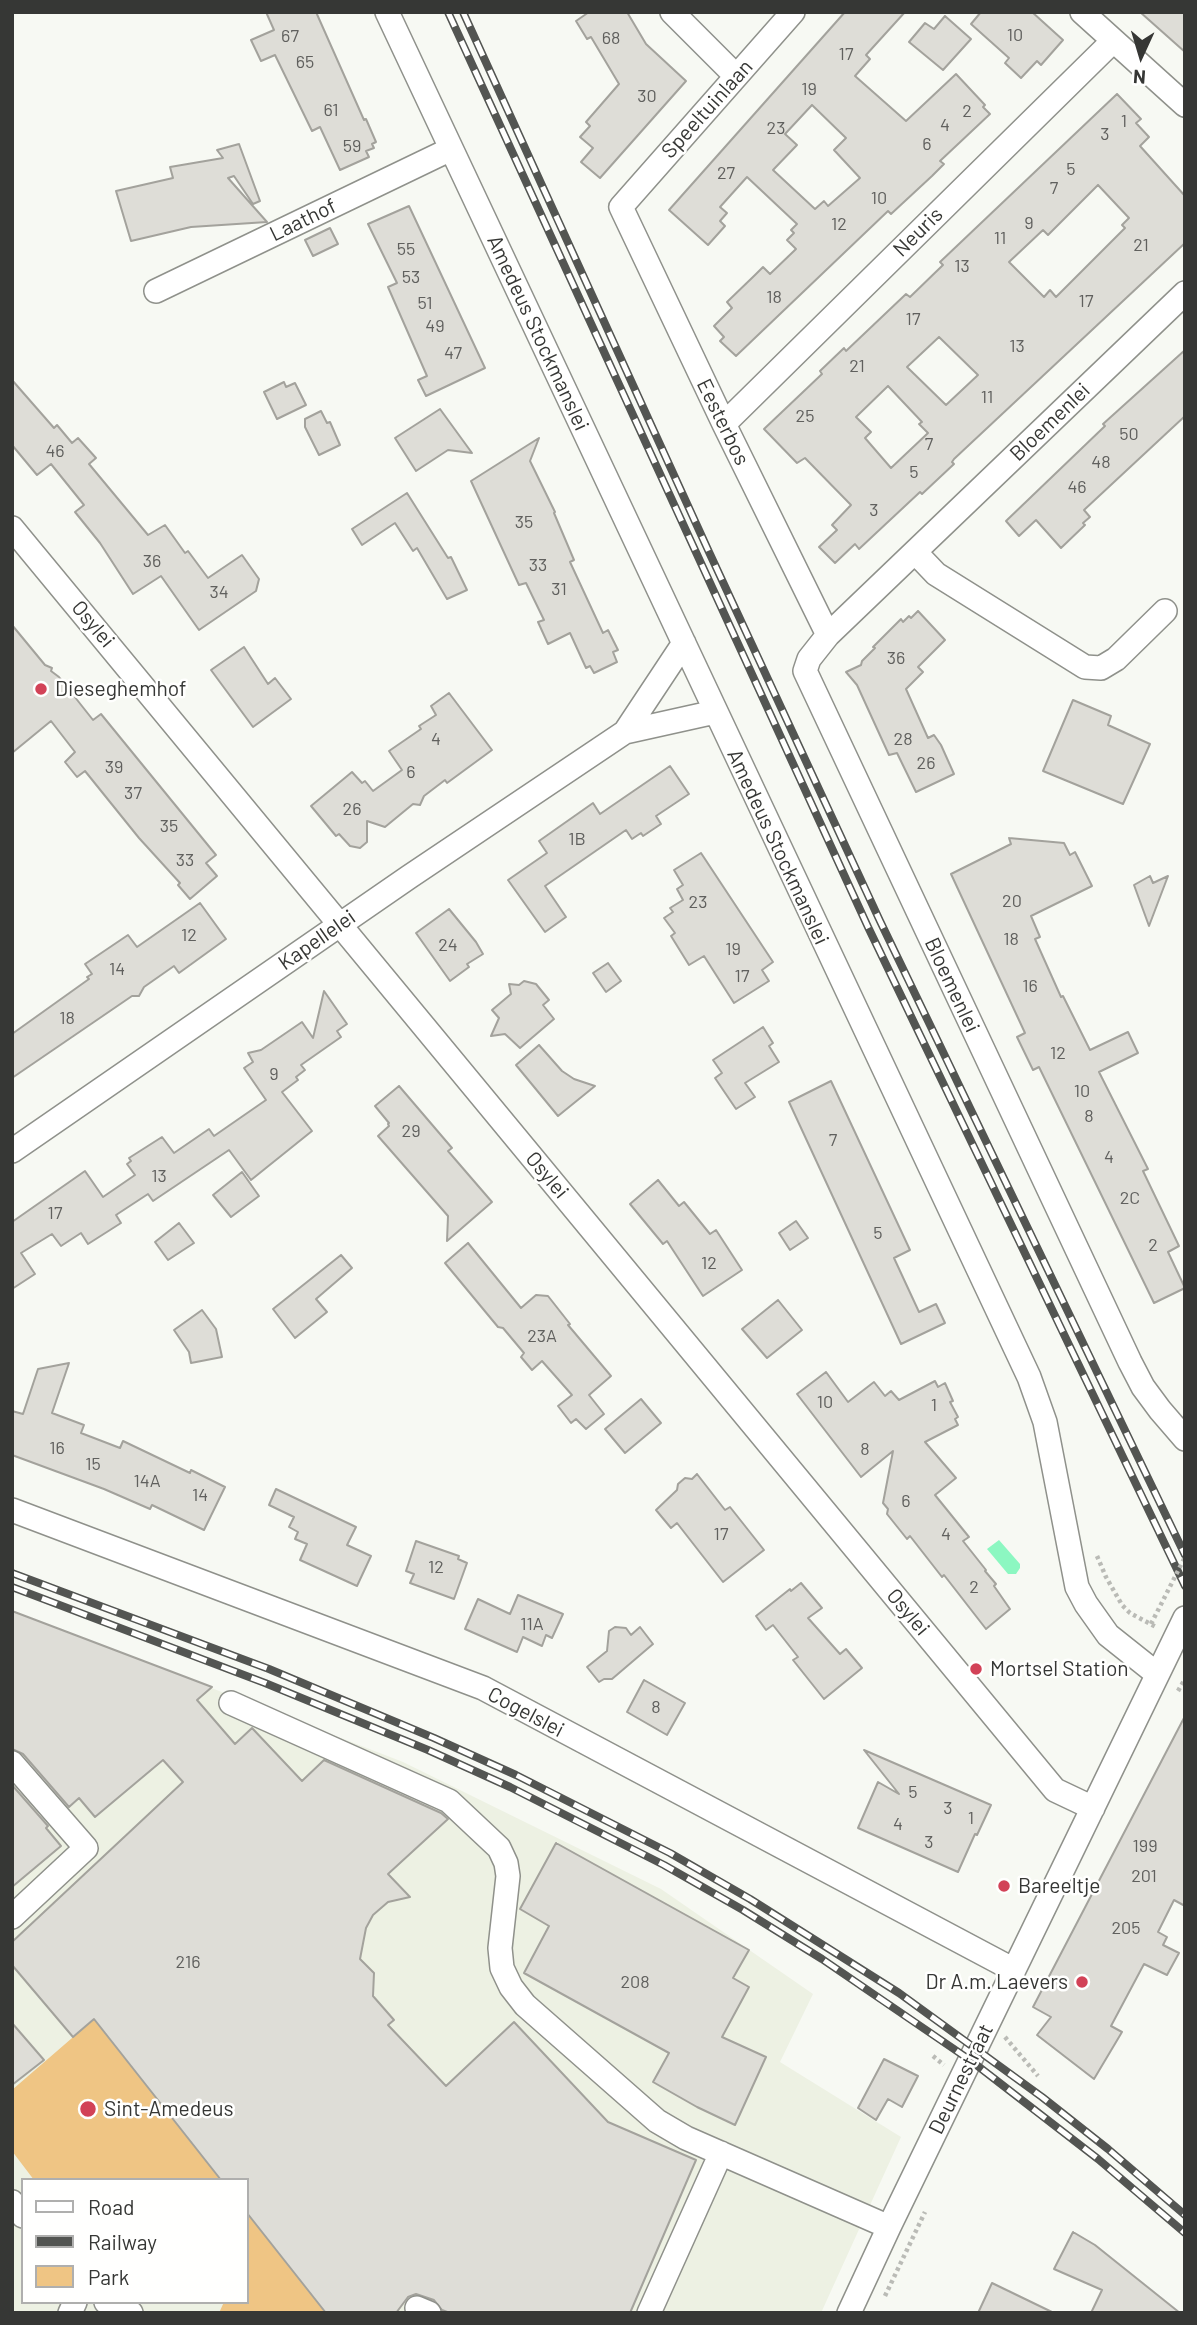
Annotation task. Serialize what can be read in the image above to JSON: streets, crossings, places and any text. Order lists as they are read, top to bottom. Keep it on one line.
{"streets":{"street":["Speeltuinlaan","Laathof","Neuris","Amedeus Stockmanslei","Eesterbos","Bloemenlei","Osylei","Kapellelei","Cogelslei","Deurnestraat"]},"crossings":[["Speeltuinlaan","Eesterbos"],["Laathof","Amedeus Stockmanslei"],["Neuris","Eesterbos"],["Amedeus Stockmanslei","Kapellelei"],["Amedeus Stockmanslei","Deurnestraat"],["Eesterbos","Bloemenlei"],["Osylei","Kapellelei"],["Osylei","Deurnestraat"],["Cogelslei","Deurnestraat"]],"places":["Dieseghemhof","Mortsel Station","Bareeltje","Dr A.m. Laevers","Sint-Amedeus"],"house_numbers":["10","67","68","17","65","19","30","61","2","1","4","23","3","6","59","5","27","7","10","9","12","11","21","55","13","53","18","17","51","17","49","13","47","21","11","25","50","7","46","48","5","46","3","35","36","33","31","34","36","4","28","26","39","6","37","26","35","1B","33","20","23","12","18","24","19","14","17","16","18","12","9","10","8","29","7","4","13","2C","17","5","2","12","23A","10","1","16","8","15","14A","14","6","17","4","12","2","11A","8","5","3","1","4","3","199","201","205","216","208"],"legend":["Road","Railway","Park"],"north":"bottom"}
